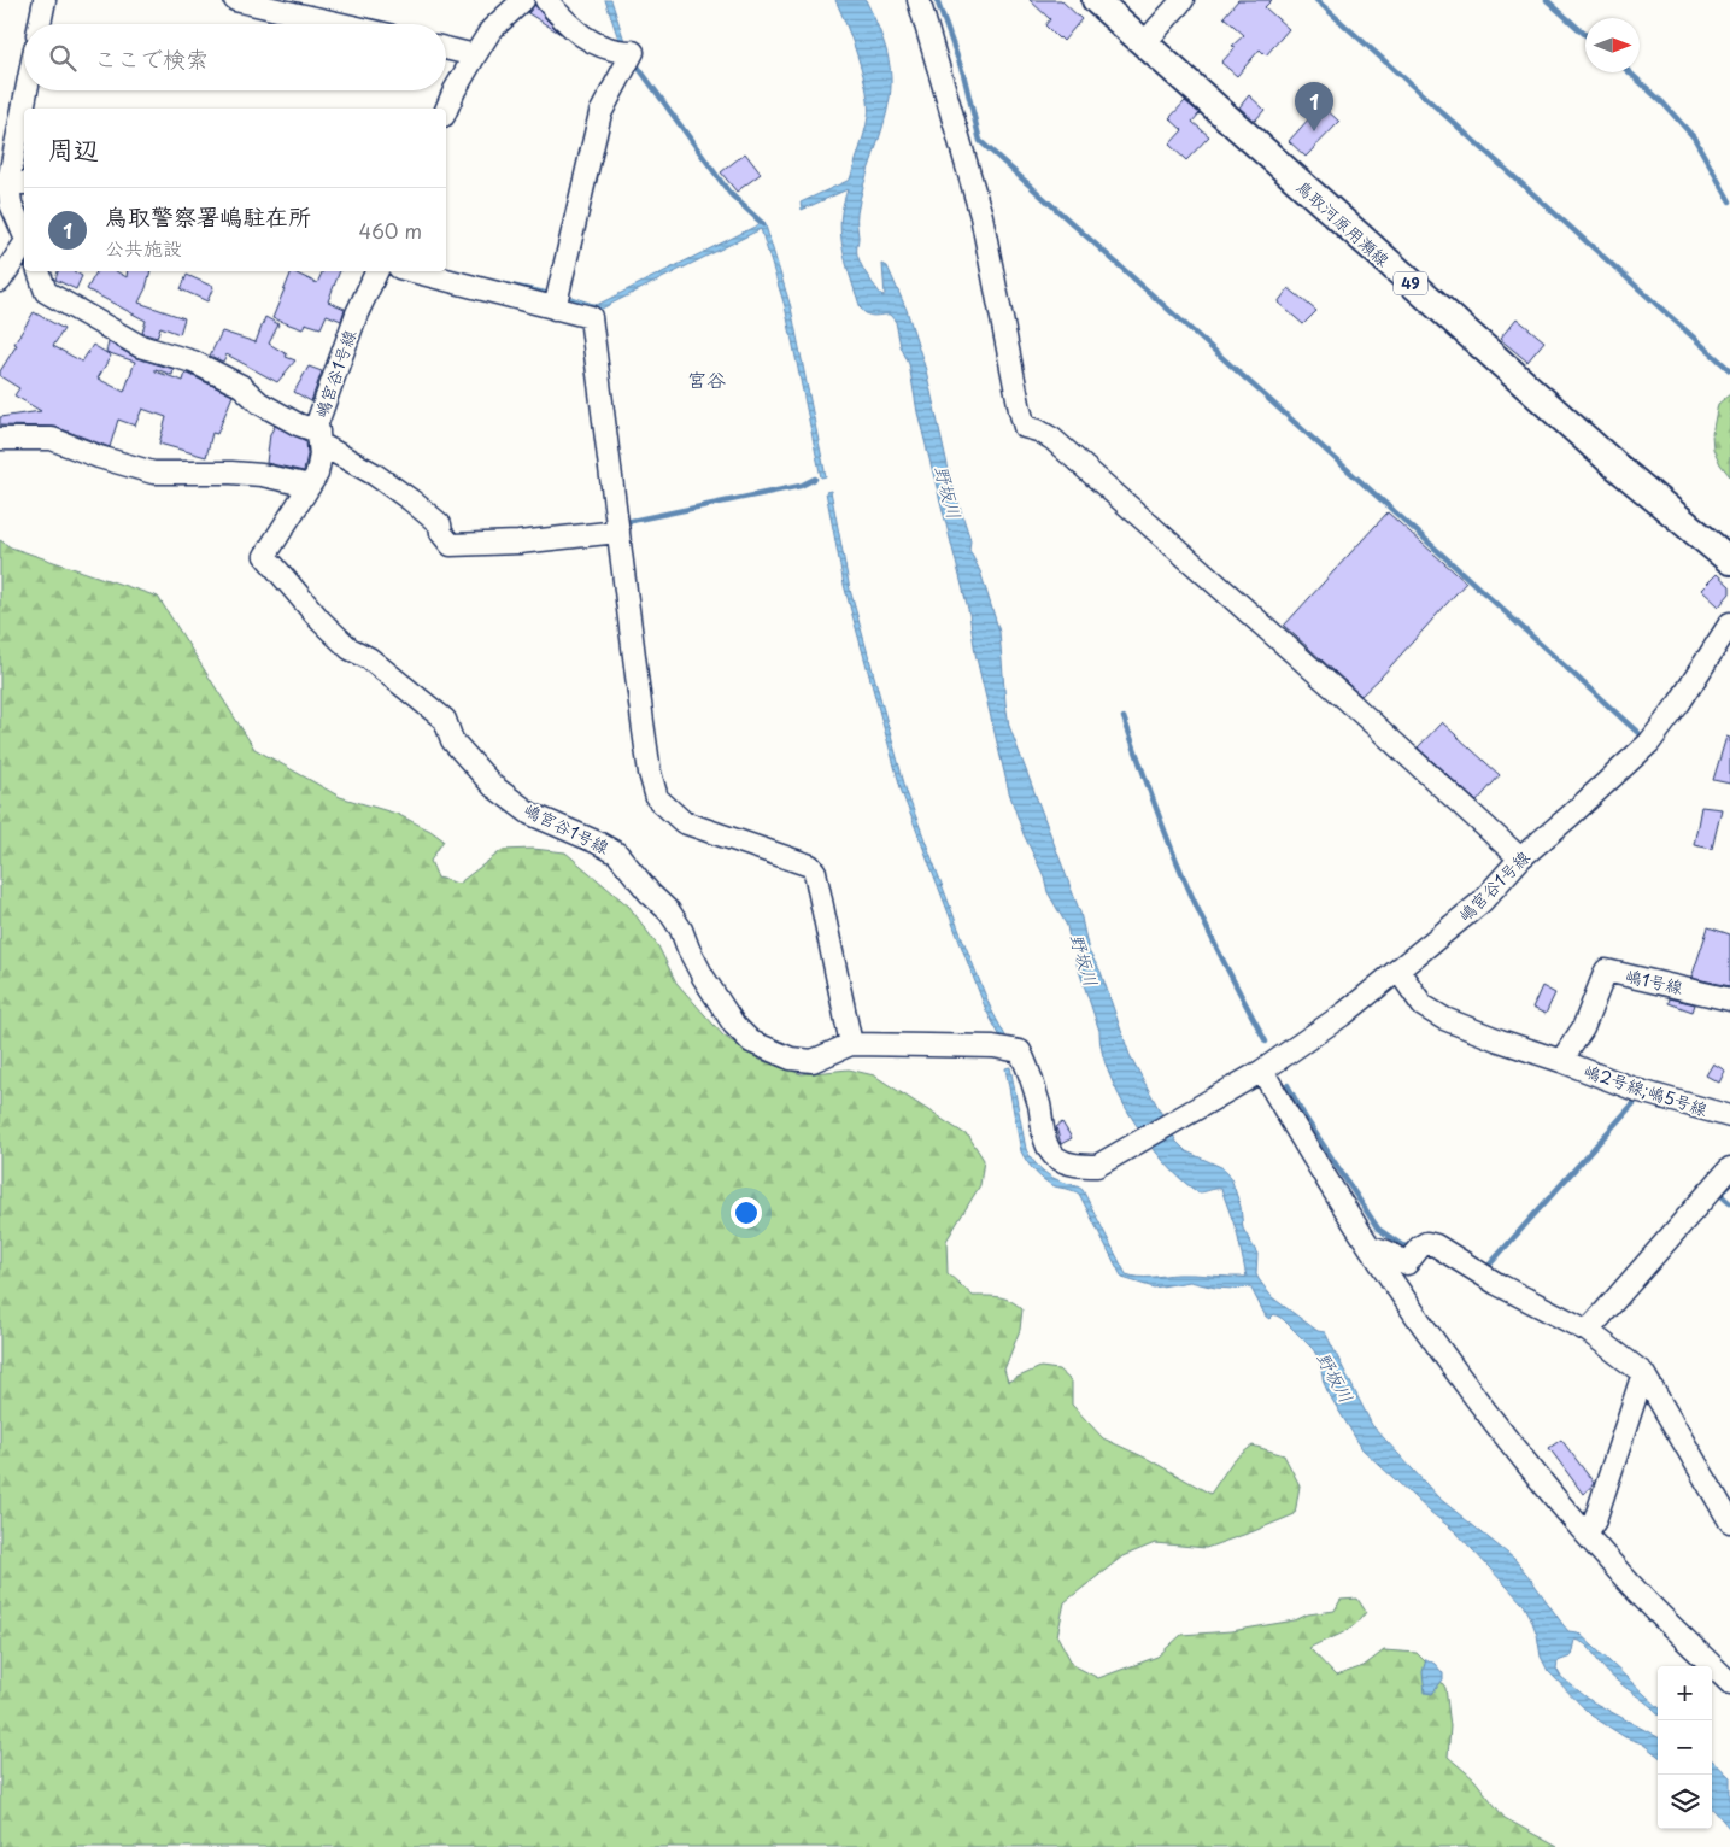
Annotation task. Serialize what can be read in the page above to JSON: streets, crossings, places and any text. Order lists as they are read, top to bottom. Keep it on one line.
{"streets":{"main road":["鳥取河原用瀬線","49"],"street":["嶋宮谷1号線","嶋1号線","嶋2号線;嶋5号線"]},"crossings":[["嶋宮谷1号線","嶋2号線;嶋5号線"],["嶋1号線","嶋2号線;嶋5号線"]],"districts":["宮谷"],"water":["野坂川"],"north":"right","page":{"search":"ここで検索","pins":"1","heading":"周辺","list":[{"mark":"1","name":"鳥取警察署嶋駐在所","note":"公共施設","value":"460 m"}],"map_buttons":["+","−"]}}
